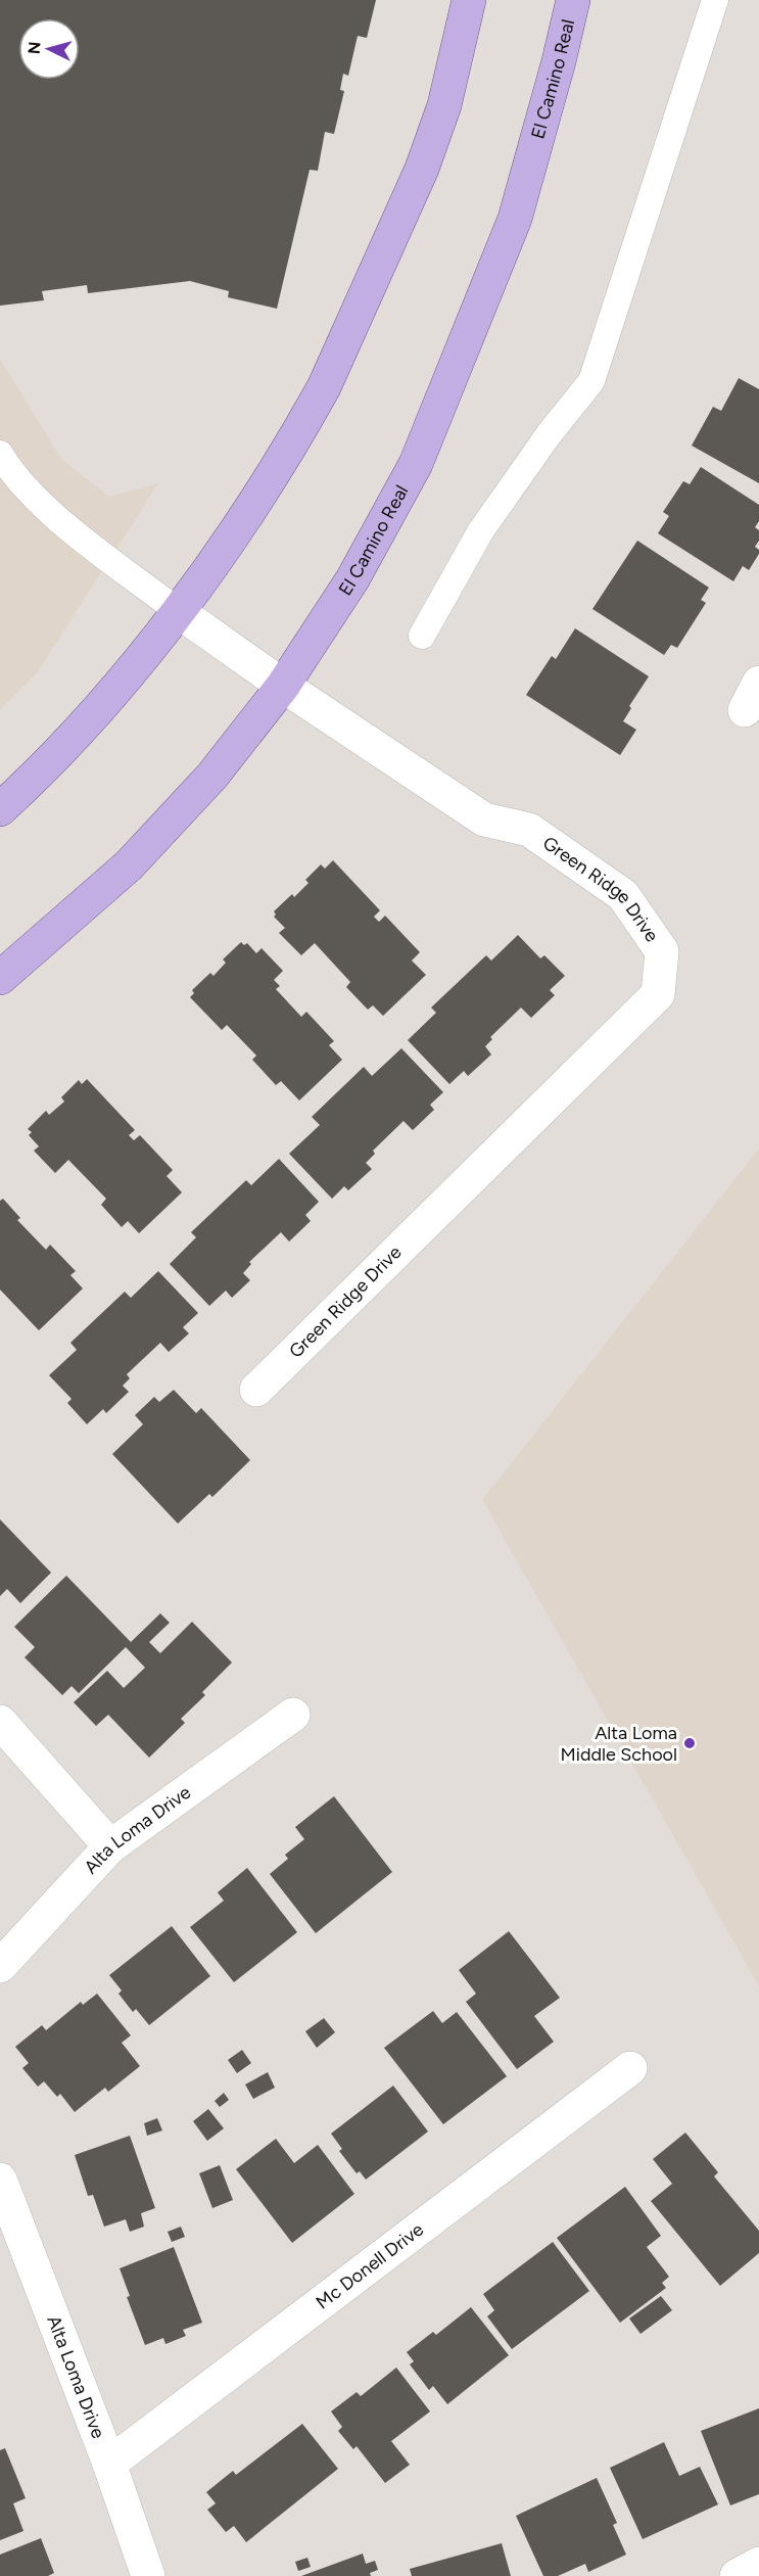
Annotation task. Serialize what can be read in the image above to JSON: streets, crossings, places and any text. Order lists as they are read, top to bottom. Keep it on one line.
{"streets":{"main road":["El Camino Real"],"street":["Green Ridge Drive","Alta Loma Drive","Mc Donell Drive"]},"crossings":[["El Camino Real","Green Ridge Drive"],["Alta Loma Drive","Mc Donell Drive"]],"places":["Alta Loma Middle School"],"north":"left"}
